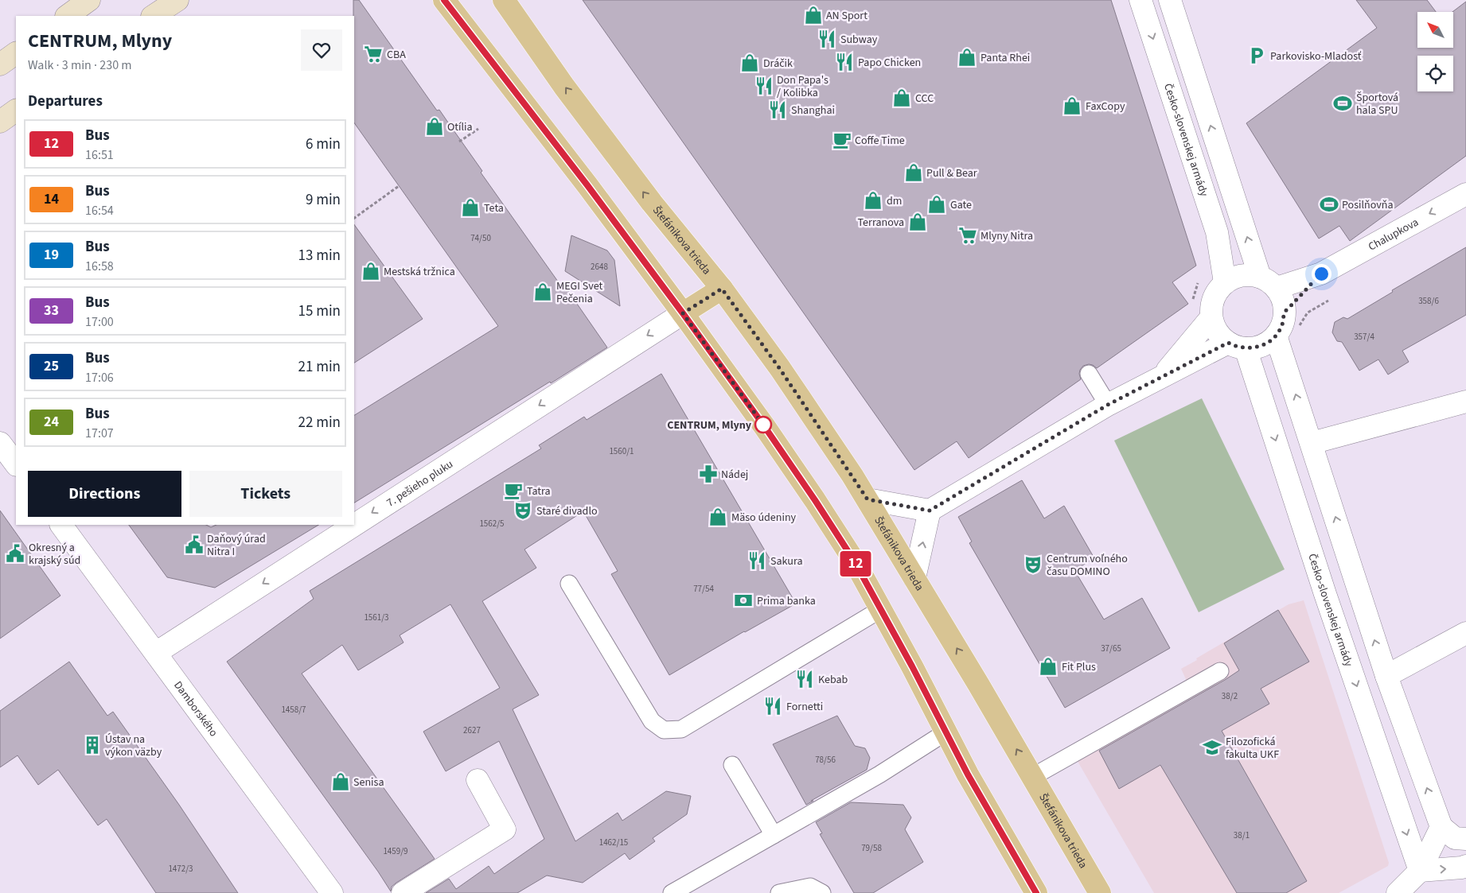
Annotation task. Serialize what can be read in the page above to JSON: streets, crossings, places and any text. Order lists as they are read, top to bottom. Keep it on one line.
{"streets":{"main road":["Štefánikova trieda"],"street":["Česko-slovenskej armády","Chalupkova","7. pešieho pluku","Damborského"]},"crossings":[["Česko-slovenskej armády","Chalupkova"],["7. pešieho pluku","Damborského"]],"one_way":["7. pešieho pluku"],"places":{"shop":["AN Sport","Panta Rhei","Dráčik","CCC","FaxCopy","Otília","Pull & Bear","dm","Gate","Teta","Terranova","Mestská tržnica","MEGI Svet Pečenia","Mäso údeniny","Fit Plus","Senisa"],"restaurant":["Subway","Papo Chicken","Don Papa's / Kolibka","Shanghai","Sakura","Kebab","Fornetti"],"supermarket":["CBA","Mlyny Nitra"],"parking":["Parkovisko-Mladosť"],"sports":["Športová hala SPU","Posilňovňa"],"cafe":["Coffe Time","Tatra"],"other":["CENTRUM, Mlyny"],"pharmacy":["Nádej"],"theatre":["Staré divadlo","Centrum voľného času DOMINO"],"public building":["Daňový úrad Nitra I","Okresný a krajský súd"],"bank":["Prima banka"],"building":["Ústav na výkon väzby"],"school or university":["Filozofická fakulta UKF"]},"lines":["bus line 12"],"house_numbers":["74/50","2648","358/6","357/4","1560/1","1562/5","77/54","1561/3","37/65","38/2","1458/7","2627","78/56","38/1","1462/15","79/58","1459/9","1472/3"],"north":"top left","page":{"on_map":"12","heading":[["CENTRUM, Mlyny","Walk · 3 min · 230 m"],"Departures"],"list":[{"mark":"12","name":"Bus","note":"16:51","value":"6 min"},{"mark":"14","name":"Bus","note":"16:54","value":"9 min"},{"mark":"19","name":"Bus","note":"16:58","value":"13 min"},{"mark":"33","name":"Bus","note":"17:00","value":"15 min"},{"mark":"25","name":"Bus","note":"17:06","value":"21 min"},{"mark":"24","name":"Bus","note":"17:07","value":"22 min"}],"buttons":["Directions","Tickets"]}}
